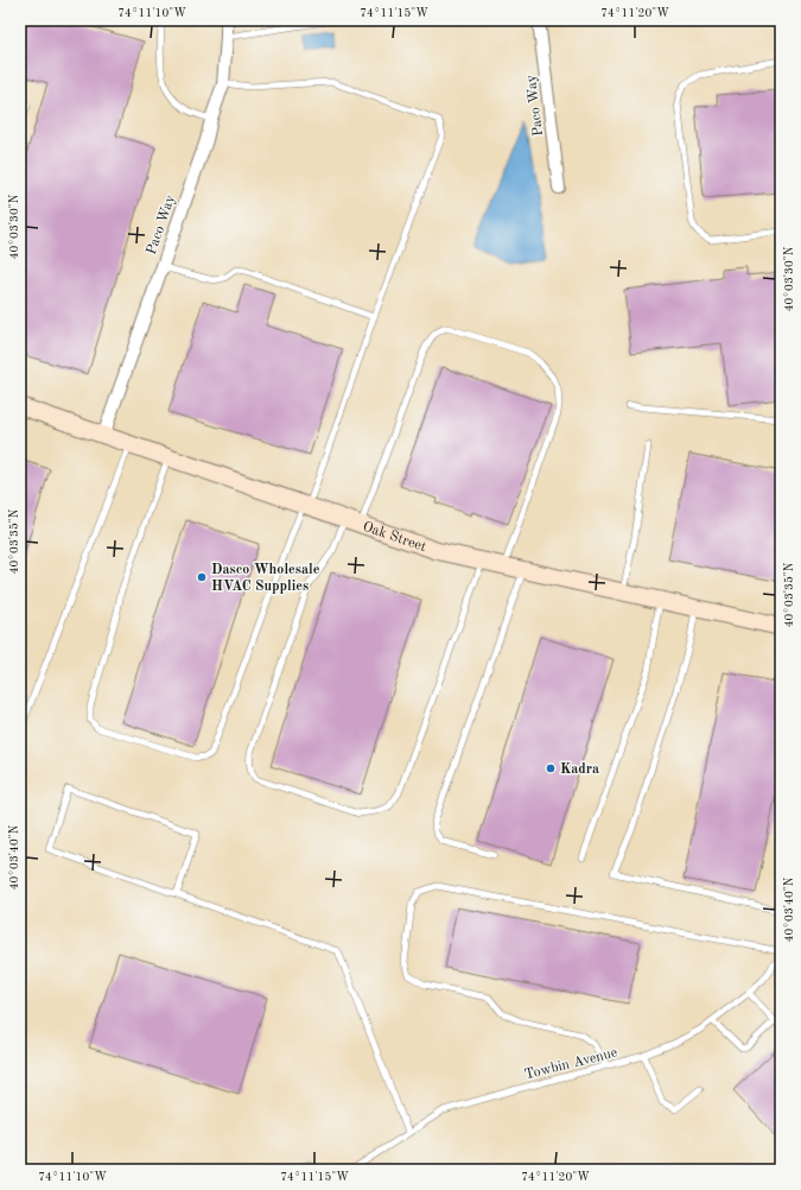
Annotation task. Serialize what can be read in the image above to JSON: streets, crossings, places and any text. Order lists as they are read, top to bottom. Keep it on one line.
{"streets":{"street":["Paco Way","Oak Street"],"lane":["Towbin Avenue"]},"crossings":[["Paco Way","Oak Street"]],"places":["Dasco Wholesale HVAC Supplies","Kadra"],"coordinates":["74°11'10\"W","74°11'15\"W","74°11'20\"W","40°03'30\"N","40°03'35\"N","40°03'40\"N"]}
